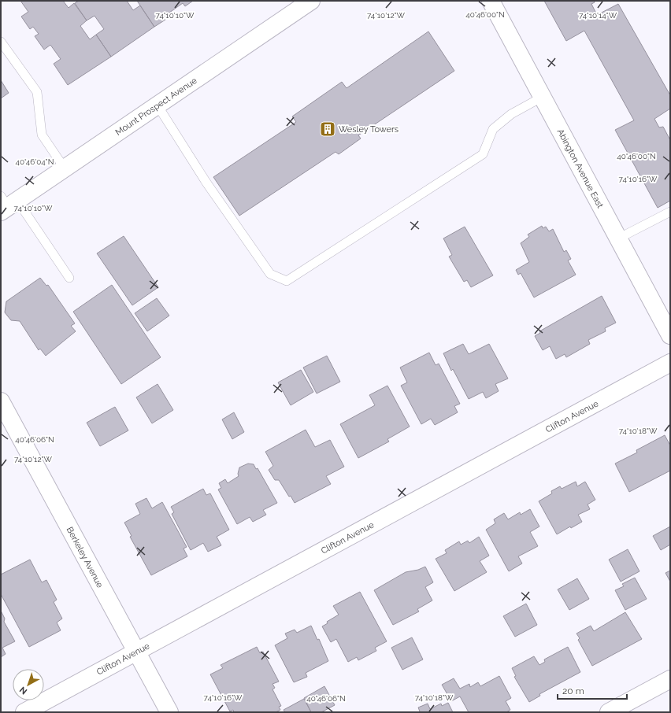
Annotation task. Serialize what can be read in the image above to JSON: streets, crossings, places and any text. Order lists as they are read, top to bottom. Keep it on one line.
{"streets":{"street":["Mount Prospect Avenue","Abington Avenue East","Clifton Avenue","Berkeley Avenue"]},"crossings":[["Clifton Avenue","Berkeley Avenue"]],"places":{"building":["Wesley Towers"]},"scale_bar":"20 m","north":"bottom left","coordinates":["40°46'00\"N","74°10'10\"W","74°10'12\"W","74°10'14\"W","40°46'04\"N","74°10'16\"W","74°10'18\"W","40°46'06\"N"]}
